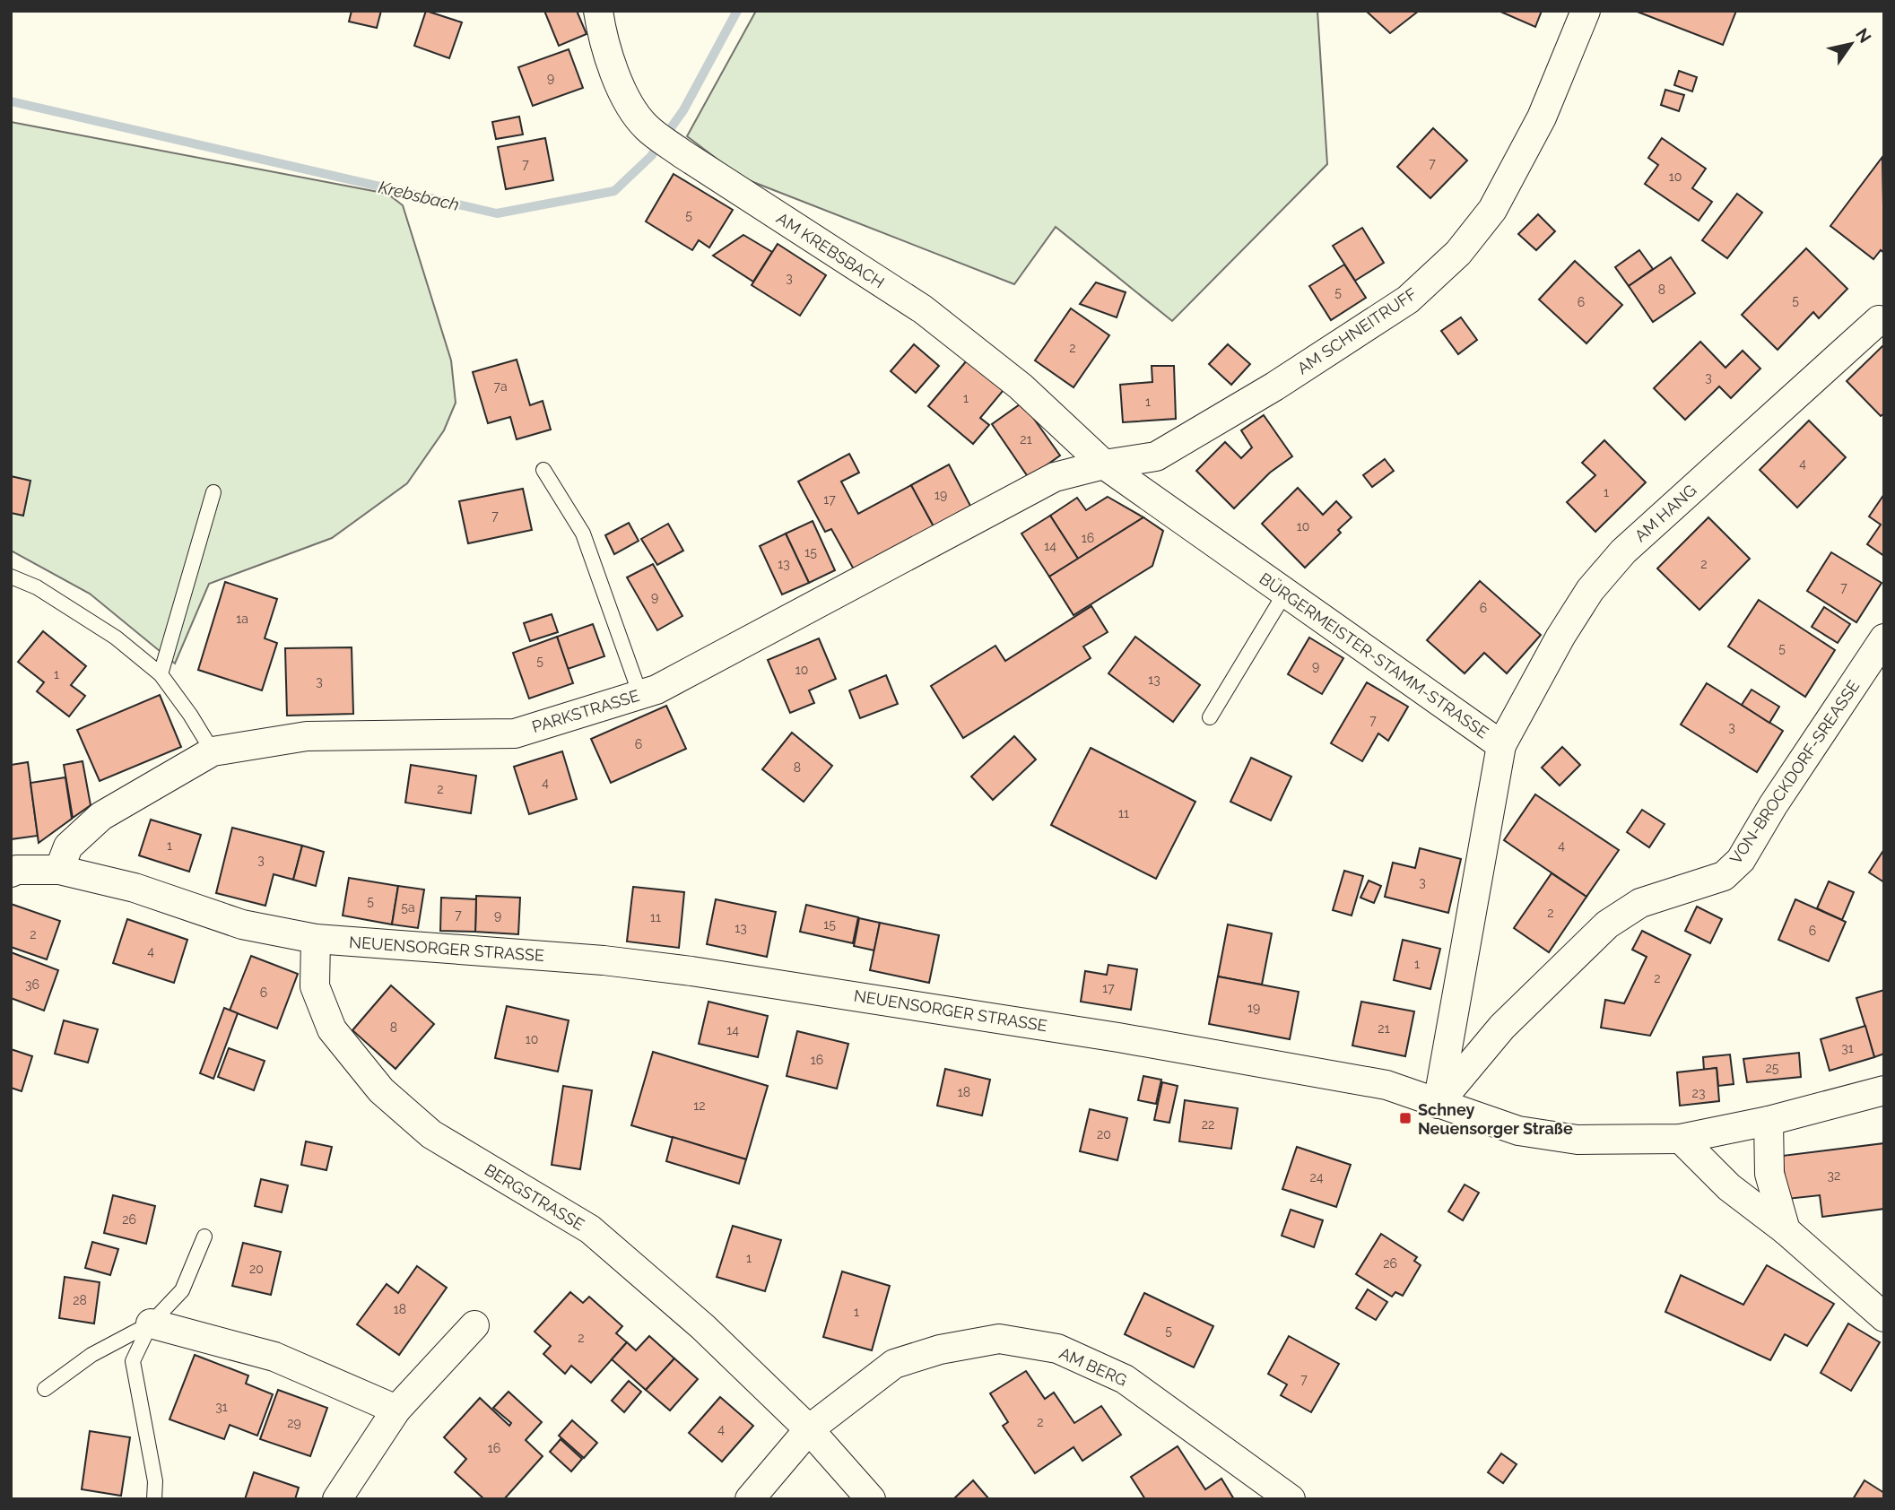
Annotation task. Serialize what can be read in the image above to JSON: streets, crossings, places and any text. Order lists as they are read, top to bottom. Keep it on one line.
{"streets":{"street":["AM KREBSBACH","AM SCHNEITRUFF","AM HANG","BÜRGERMEISTER-STAMM-STRASSE","PARKSTRASSE","VON-BROCKDORF-SREASSE","NEUENSORGER STRASSE","BERGSTRASSE","AM BERG"]},"crossings":[["AM KREBSBACH","AM SCHNEITRUFF"],["AM KREBSBACH","BÜRGERMEISTER-STAMM-STRASSE"],["AM KREBSBACH","PARKSTRASSE"],["AM SCHNEITRUFF","BÜRGERMEISTER-STAMM-STRASSE"],["AM SCHNEITRUFF","PARKSTRASSE"],["AM HANG","BÜRGERMEISTER-STAMM-STRASSE"],["BÜRGERMEISTER-STAMM-STRASSE","PARKSTRASSE"],["BÜRGERMEISTER-STAMM-STRASSE","VON-BROCKDORF-SREASSE"],["BÜRGERMEISTER-STAMM-STRASSE","NEUENSORGER STRASSE"],["PARKSTRASSE","NEUENSORGER STRASSE"],["VON-BROCKDORF-SREASSE","NEUENSORGER STRASSE"],["NEUENSORGER STRASSE","BERGSTRASSE"],["BERGSTRASSE","AM BERG"]],"water":["Krebsbach"],"places":{"transit":["Schney Neuensorger Straße"]},"house_numbers":["9","7","7","10","5","3","8","5","5","6","2","3","7a","1","1","21","4","1","19","17","7","10","16","14","15","13","2","7","9","6","1a","5","5","9","10","1","13","3","7","3","6","8","4","2","11","1","4","3","3","5","5a","2","7","9","11","15","13","6","2","4","1","2","36","17","6","19","8","21","14","10","31","16","25","18","23","12","22","20","32","24","26","1","26","20","28","18","1","5","2","7","31","2","29","4","16"],"north":"top right"}
